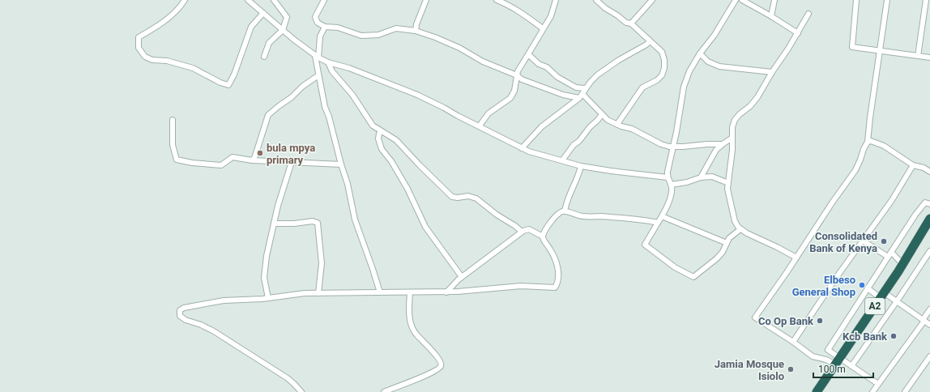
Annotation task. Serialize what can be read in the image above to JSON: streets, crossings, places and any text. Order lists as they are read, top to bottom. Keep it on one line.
{"streets":{"highway":["A2"]},"places":["bula mpya primary","Consolidated Bank of Kenya","Elbeso General Shop","Co Op Bank","Kcb Bank","Jamia Mosque Isiolo"],"scale_bar":"100 m"}
